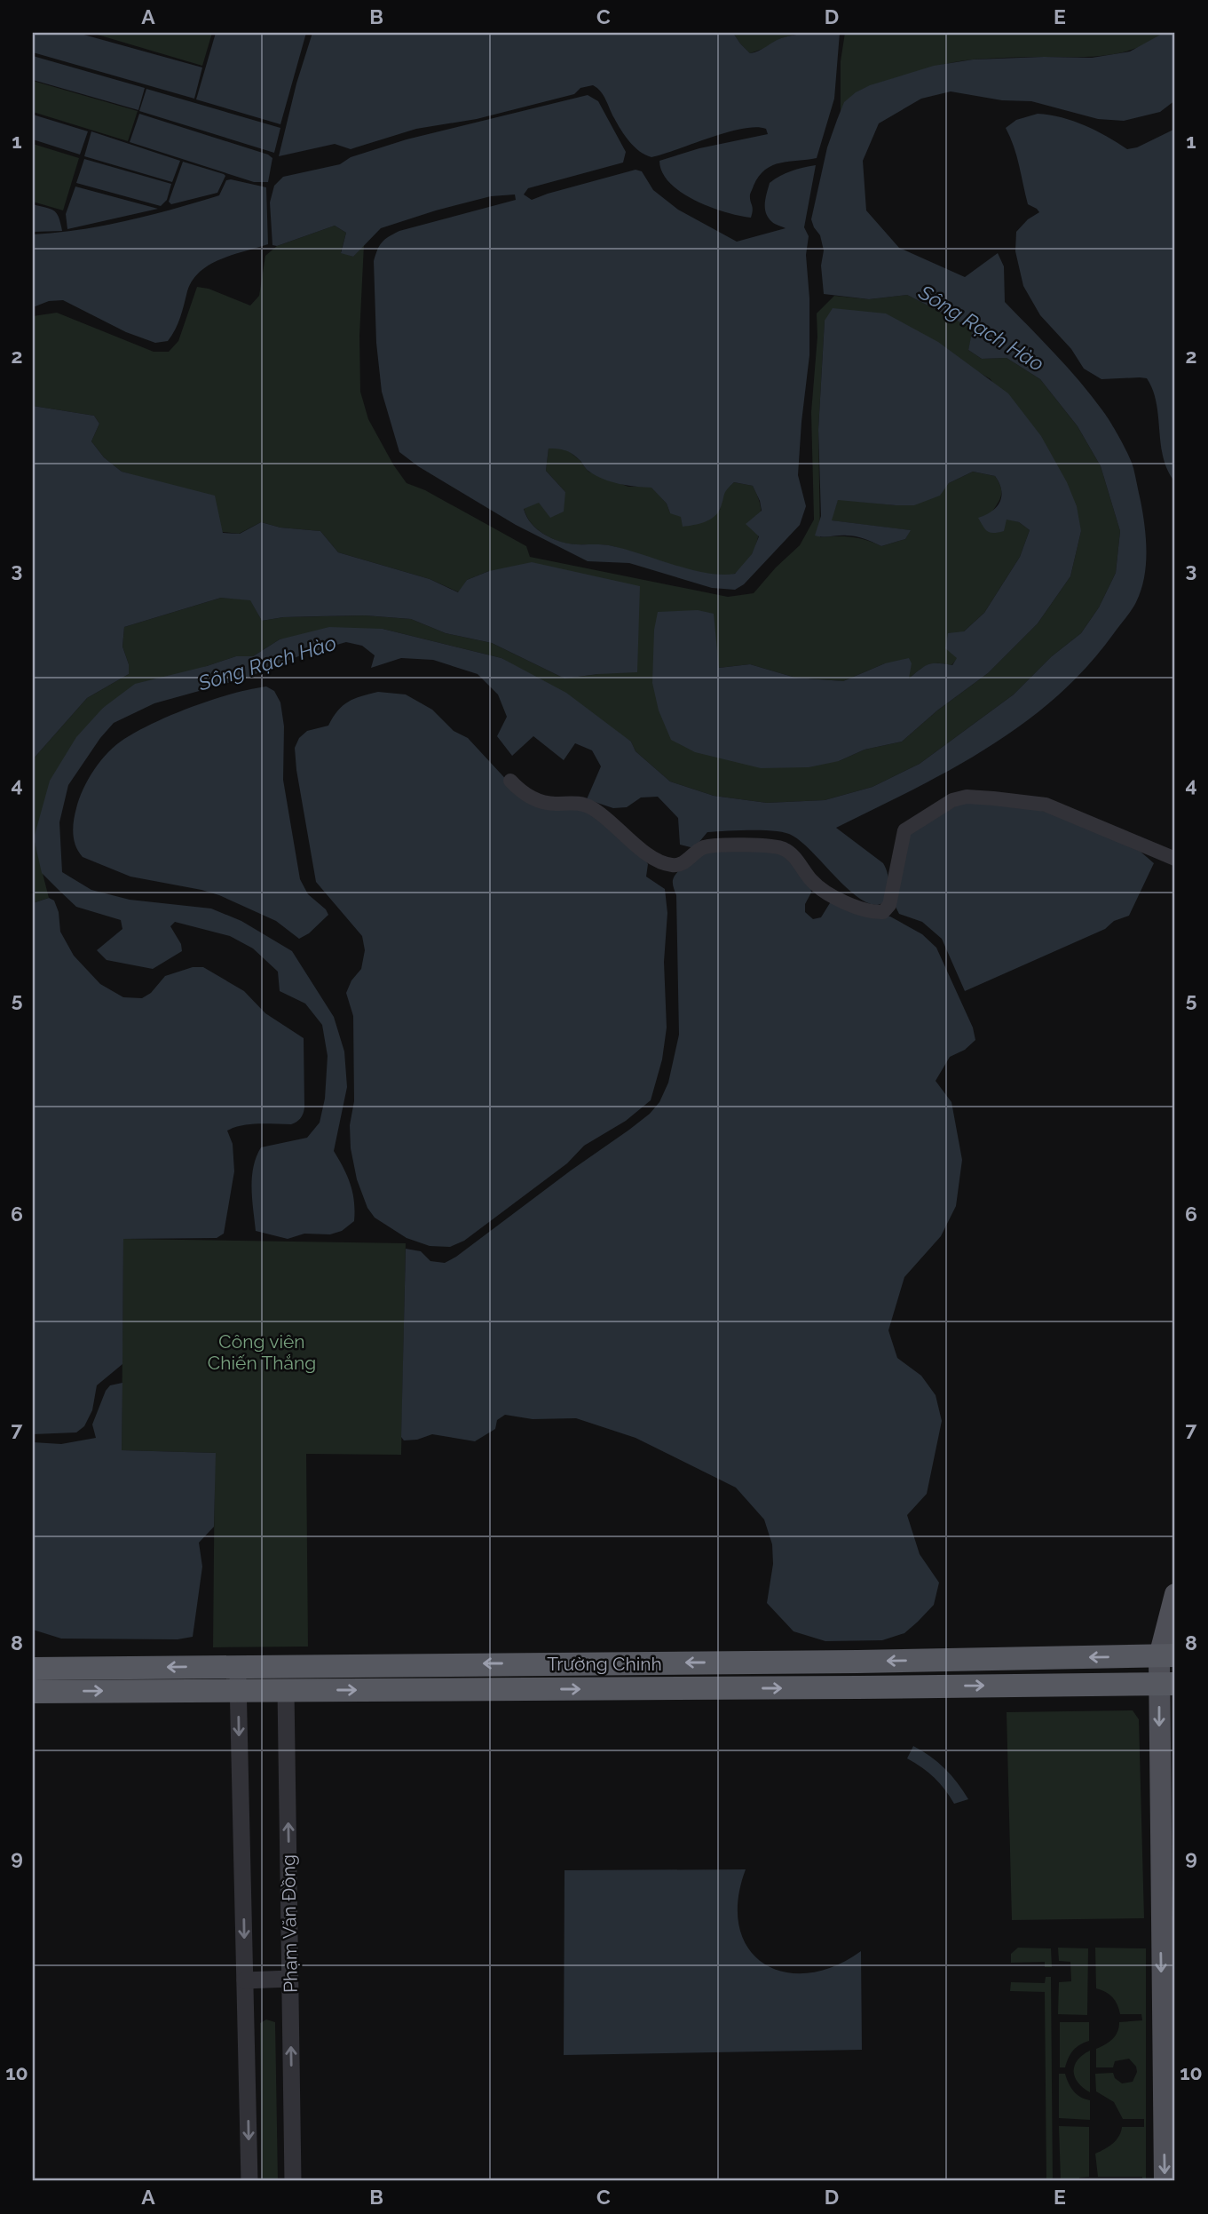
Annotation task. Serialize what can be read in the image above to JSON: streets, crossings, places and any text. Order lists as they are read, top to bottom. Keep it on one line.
{"streets":{"highway":["Trường Chinh"],"street":["Phạm Văn Đồng"]},"crossings":[["Trường Chinh","Phạm Văn Đồng"]],"water":["Sông Rạch Hào"],"parks":["Công viên Chiến Thắng"],"grid":{"columns":["A","B","C","D","E"],"rows":["1","2","3","4","5","6","7","8","9","10"]}}
